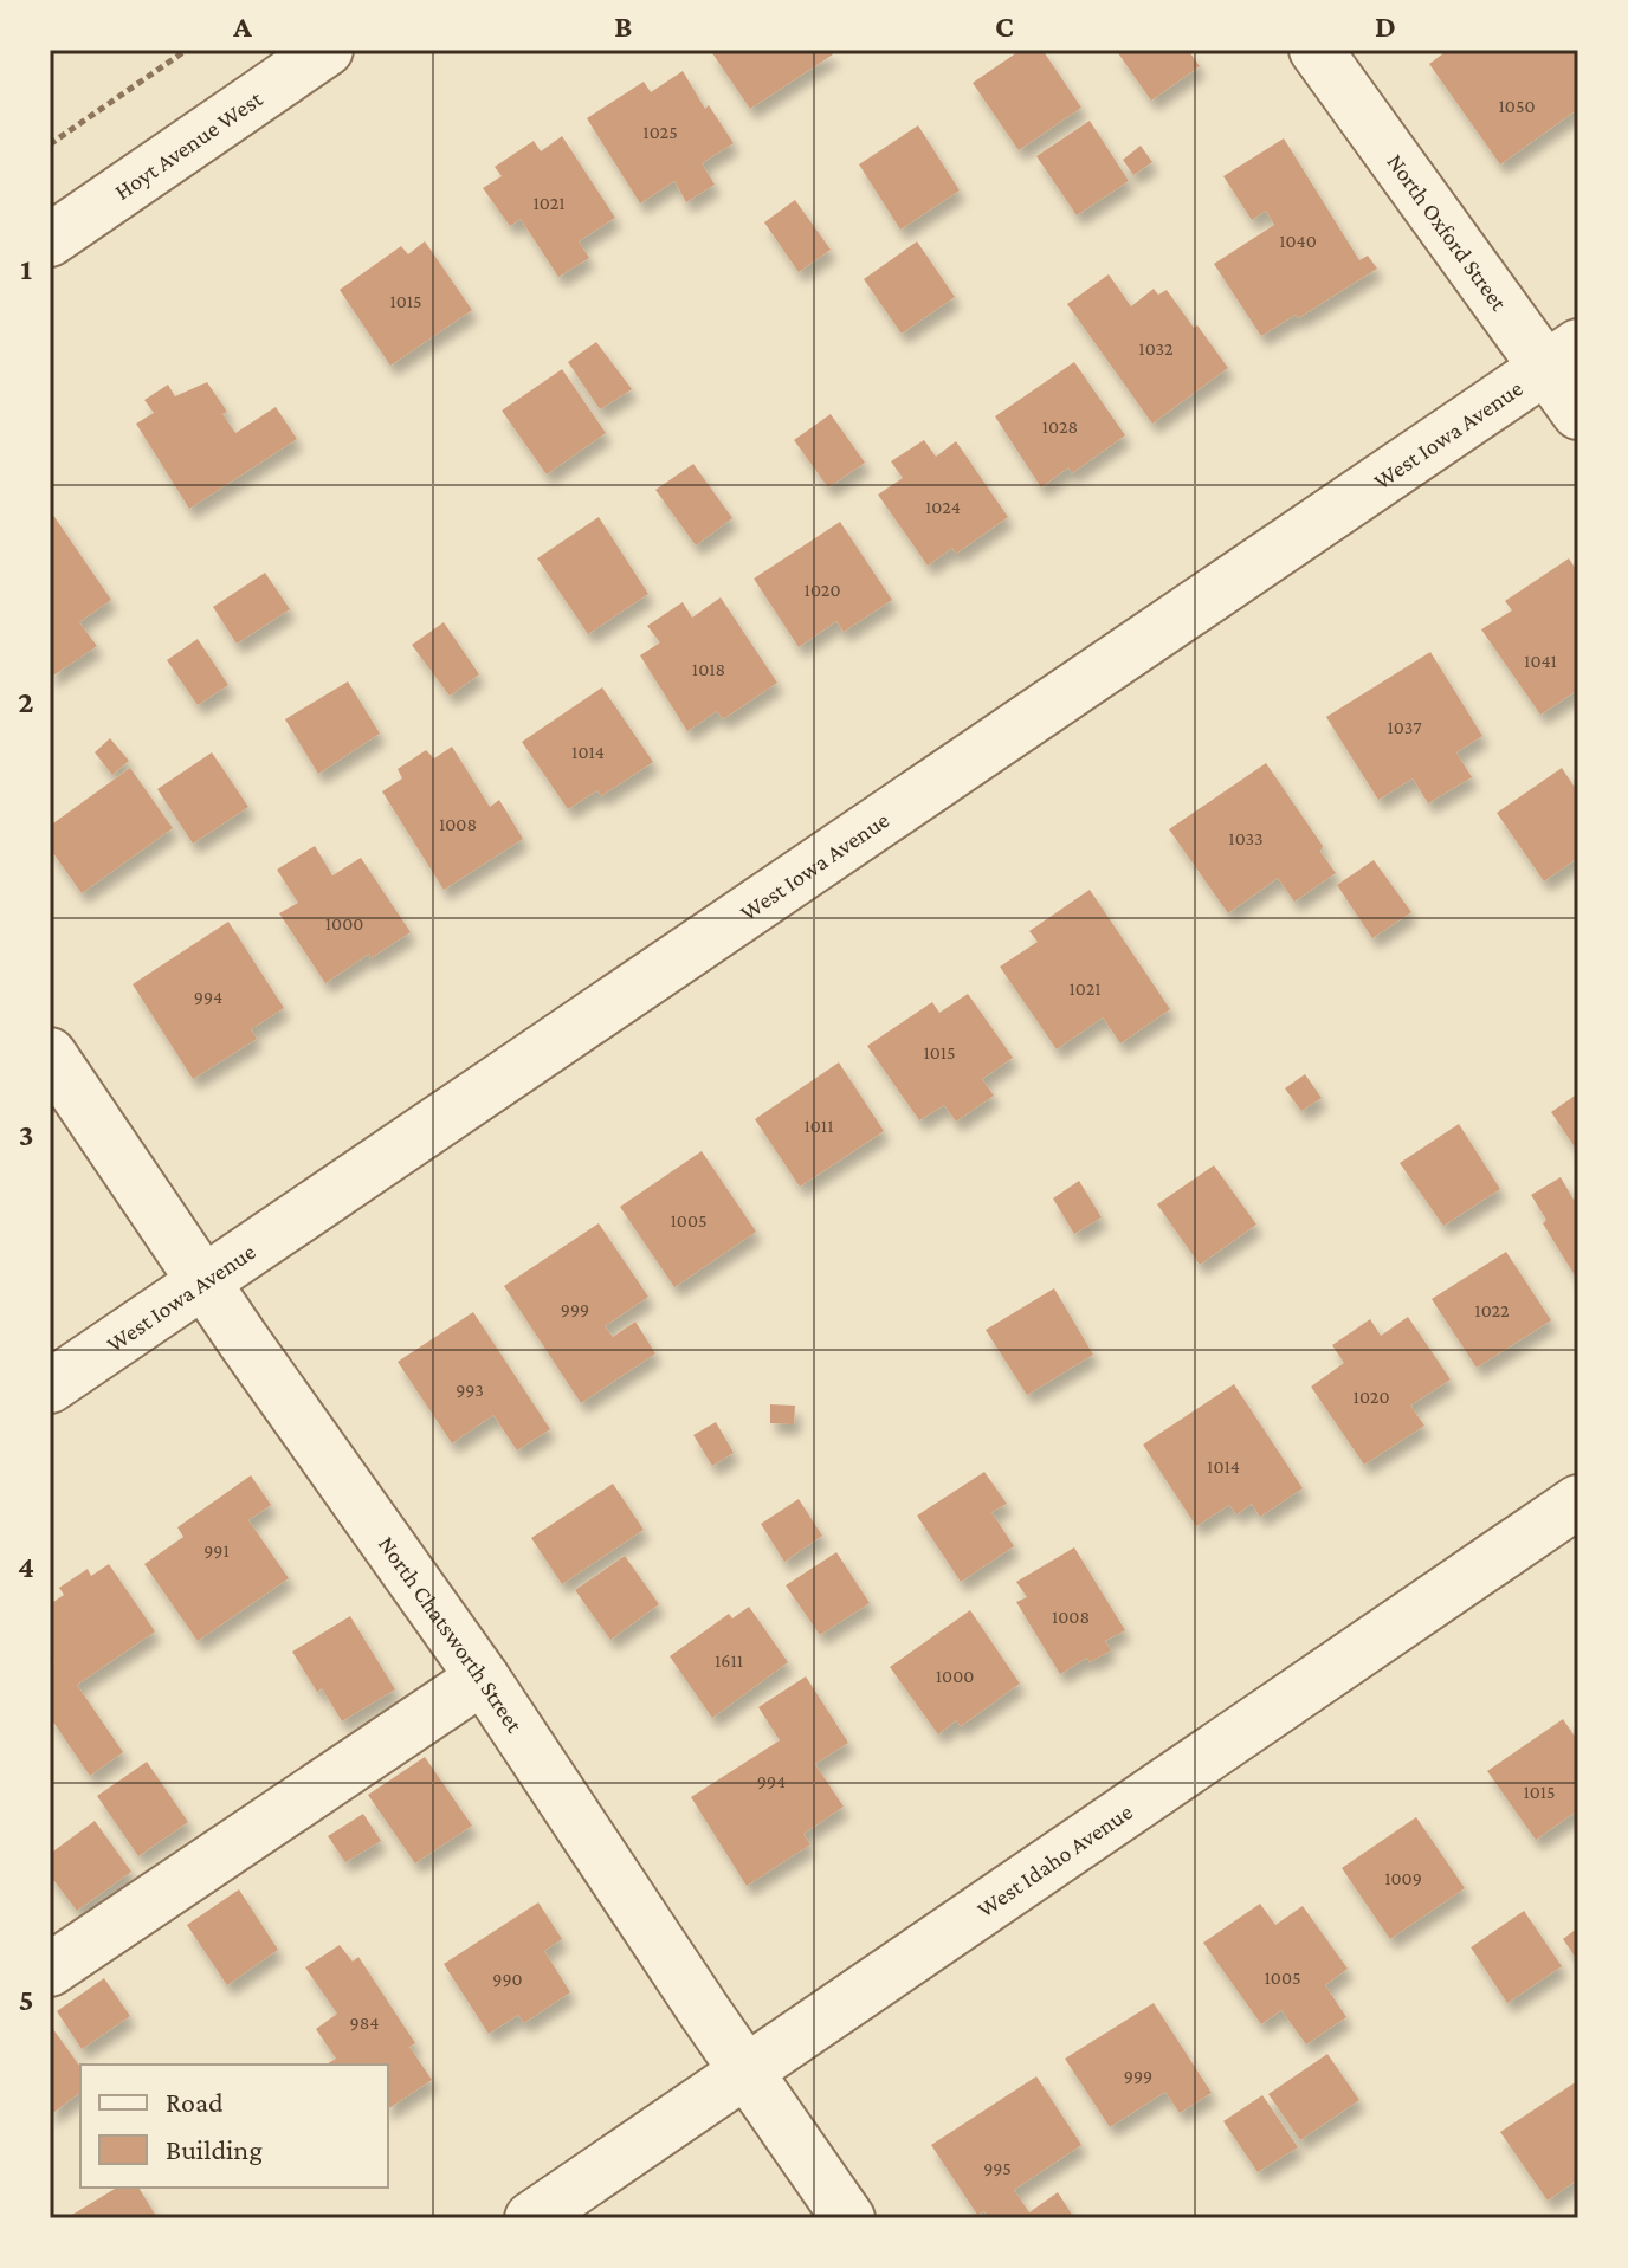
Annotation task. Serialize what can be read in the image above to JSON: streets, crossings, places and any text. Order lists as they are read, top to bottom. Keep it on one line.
{"streets":{"street":["Hoyt Avenue West","North Oxford Street","West Iowa Avenue","North Chatsworth Street","West Idaho Avenue"]},"crossings":[["North Oxford Street","West Iowa Avenue"],["West Iowa Avenue","North Chatsworth Street"],["North Chatsworth Street","West Idaho Avenue"]],"house_numbers":["1050","1025","1021","1040","1015","1032","1028","1024","1020","1041","1018","1037","1014","1008","1033","1000","1021","994","1015","1011","1005","999","1022","993","1020","1014","991","1008","1611","1000","994","1015","1009","1005","990","984","999","995"],"legend":["Road","Building"],"grid":{"columns":["A","B","C","D"],"rows":["1","2","3","4","5"]}}
